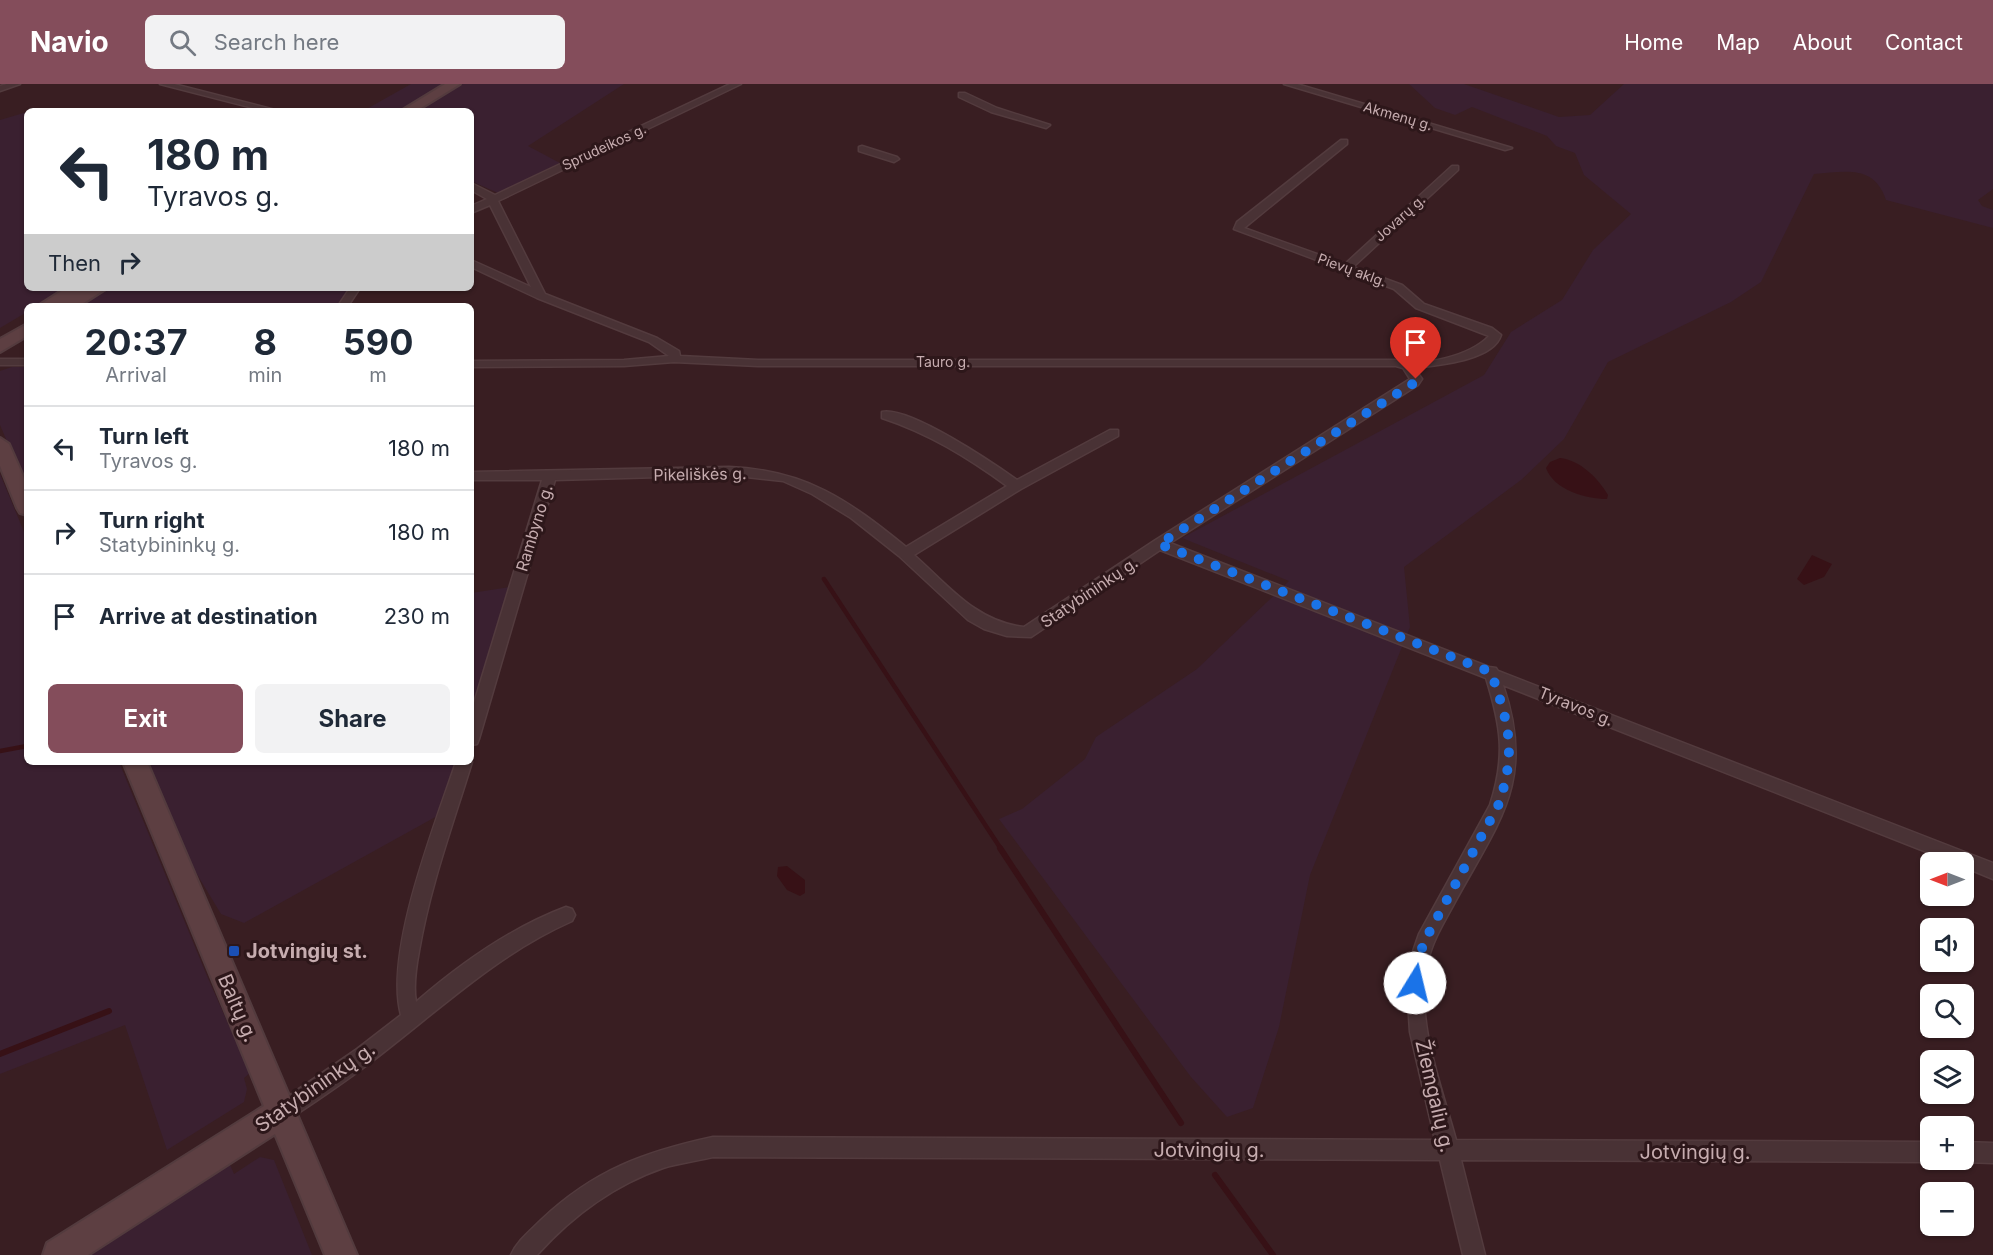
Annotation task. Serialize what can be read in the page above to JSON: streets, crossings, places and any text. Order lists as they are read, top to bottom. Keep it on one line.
{"streets":{"main road":["Statybininkų g.","Baltų g."],"street":["Akmenų g.","Sprudeikos g.","Jovarų g.","Pievų aklg.","Tauro g.","Pikeliškės g.","Rambyno g.","Tyravos g.","Žiemgalių g.","Jotvingių g."]},"crossings":[["Jovarų g.","Pievų aklg."],["Pievų aklg.","Tauro g."],["Pievų aklg.","Statybininkų g."],["Tauro g.","Statybininkų g."],["Pikeliškės g.","Rambyno g."],["Pikeliškės g.","Statybininkų g."],["Statybininkų g.","Tyravos g."],["Statybininkų g.","Baltų g."],["Tyravos g.","Žiemgalių g."],["Žiemgalių g.","Jotvingių g."]],"places":{"transit":["Jotvingių st."]},"north":"left","page":{"header":"Navio","search":"Search here","nav":["Home","Map","About","Contact"],"turn":["180 m","Tyravos g."],"then":"Then","eta":["20:37","Arrival","8","min","590","m"],"list":[{"name":"Turn left","note":"Tyravos g.","value":"180 m"},{"name":"Turn right","note":"Statybininkų g.","value":"180 m"},{"name":"Arrive at destination","value":"230 m"}],"buttons":["Exit","Share"],"map_buttons":["+","−"]}}
